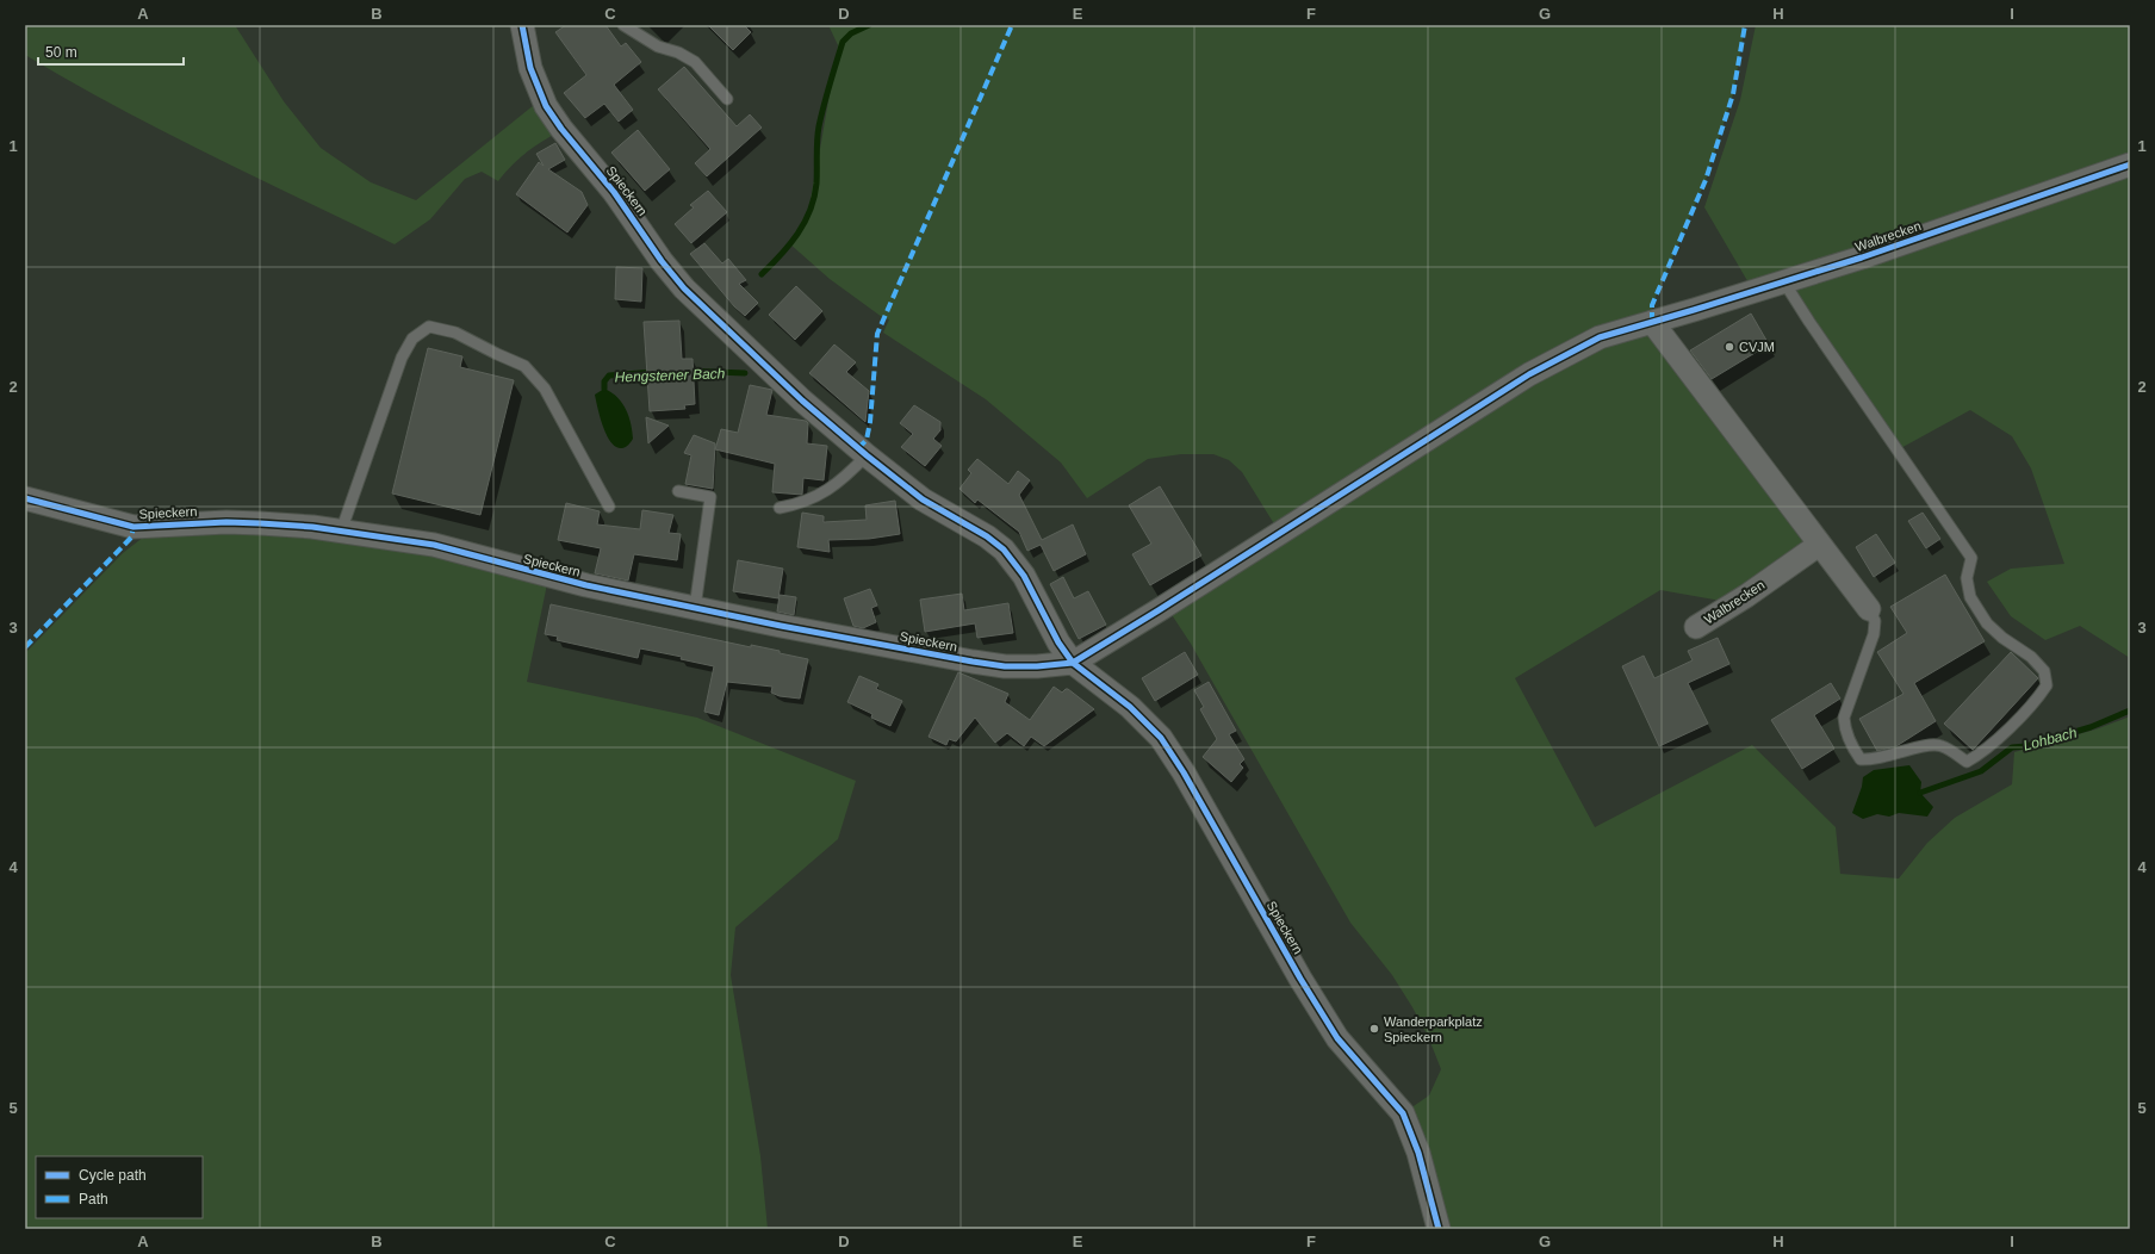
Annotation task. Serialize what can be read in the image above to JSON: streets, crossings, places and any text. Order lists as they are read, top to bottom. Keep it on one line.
{"streets":{"street":["Spieckern","Walbrecken"]},"crossings":[["Spieckern","Walbrecken"]],"water":["Hengstener Bach","Lohbach"],"places":["CVJM","Wanderparkplatz Spieckern"],"legend":["Cycle path","Path"],"scale_bar":"50 m","grid":{"columns":["A","B","C","D","E","F","G","H","I"],"rows":["1","2","3","4","5"]}}
